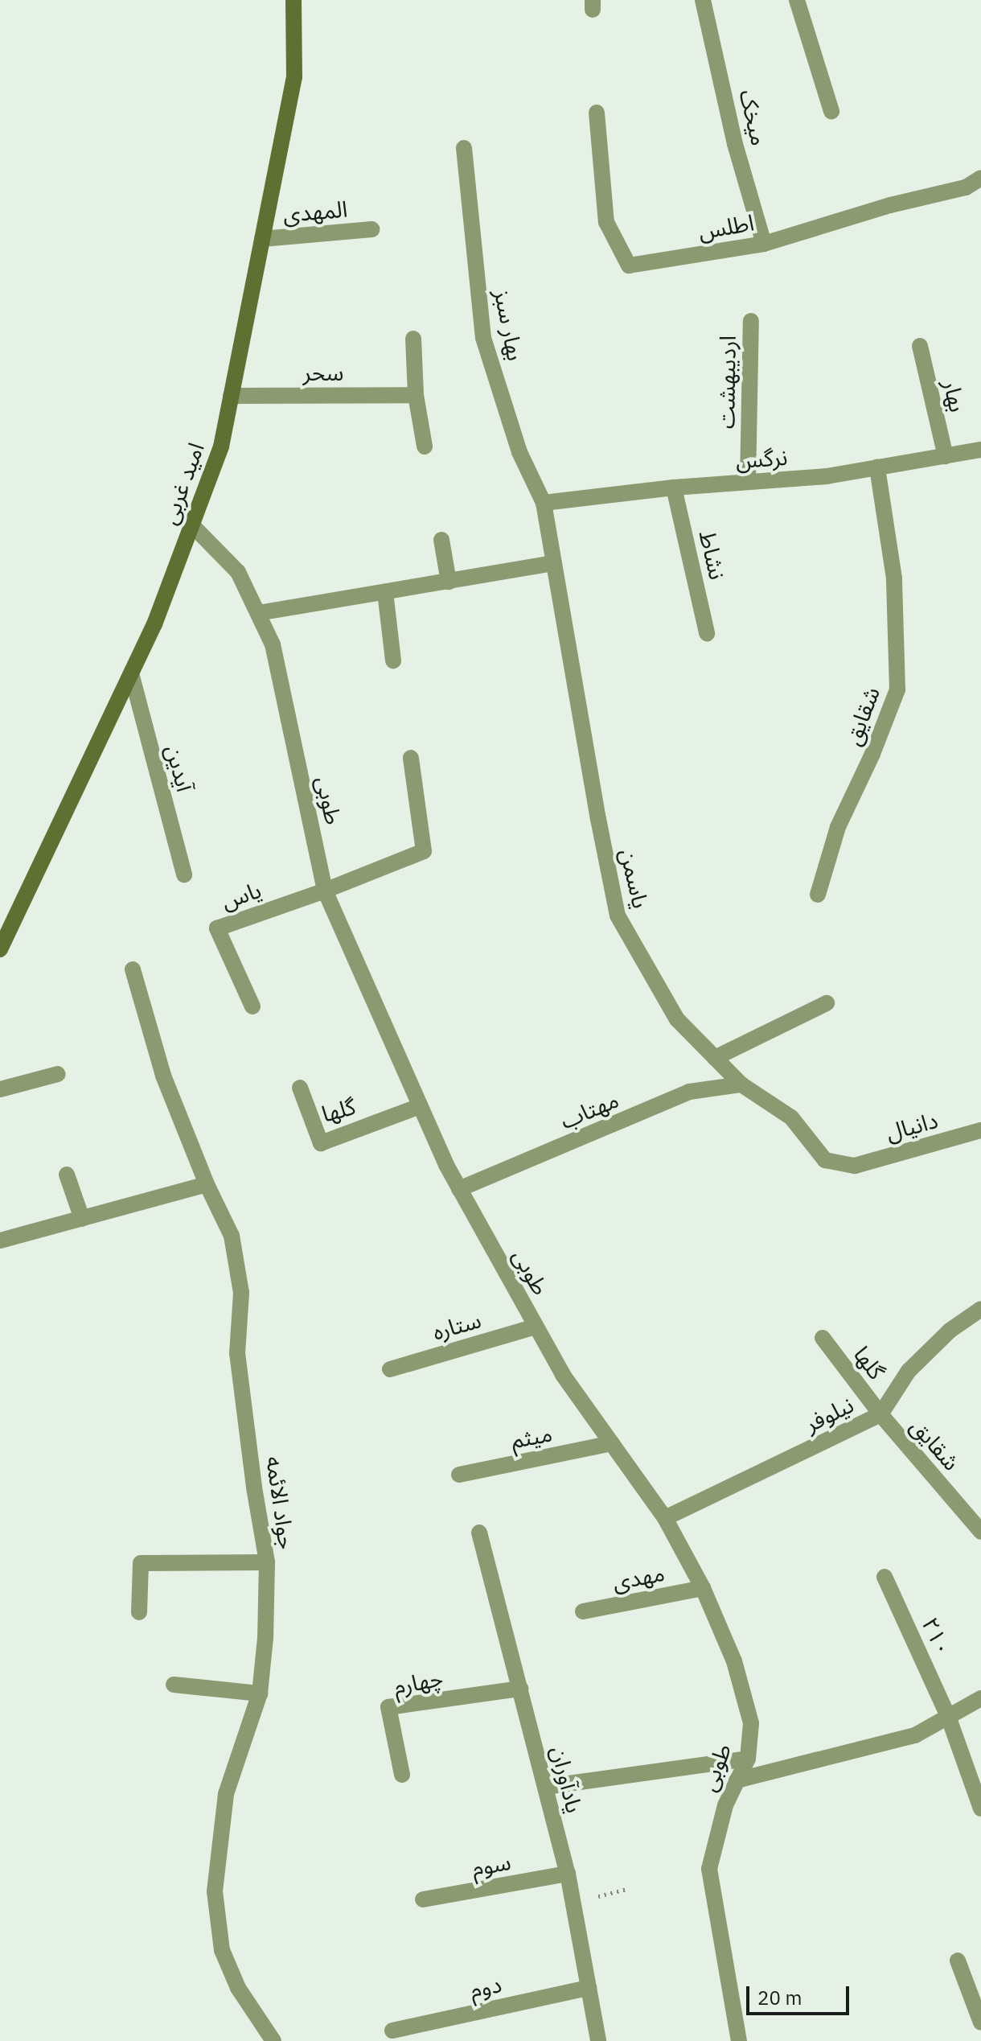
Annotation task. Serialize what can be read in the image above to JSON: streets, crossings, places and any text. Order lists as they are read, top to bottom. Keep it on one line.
{"streets":{"street":["میخک","المهدی","اطلس","بهار سبز","سحر","اردیبهشت","بهار","نرگس","امید غربی","نشاط","شقایق","آیدین","طوبی","یاسمن","یاس","گلها","مهتاب","دانیال","ستاره","نیلوفر","میثم","جواد الائمه","مهدی","۲۱۰","چهارم","یادآوران","سوم","دوم"]},"crossings":[["میخک","اطلس"],["المهدی","امید غربی"],["بهار سبز","نرگس"],["بهار سبز","یاسمن"],["سحر","امید غربی"],["اردیبهشت","نرگس"],["بهار","نرگس"],["نرگس","نشاط"],["نرگس","شقایق"],["نرگس","یاسمن"],["امید غربی","آیدین"],["امید غربی","طوبی"],["شقایق","گلها"],["شقایق","نیلوفر"],["طوبی","یاس"],["طوبی","گلها"],["طوبی","مهتاب"],["طوبی","ستاره"],["طوبی","نیلوفر"],["طوبی","میثم"],["طوبی","مهدی"],["یاسمن","مهتاب"],["یاسمن","دانیال"],["گلها","نیلوفر"],["چهارم","یادآوران"],["یادآوران","سوم"],["یادآوران","دوم"]],"scale_bar":"20 m"}
